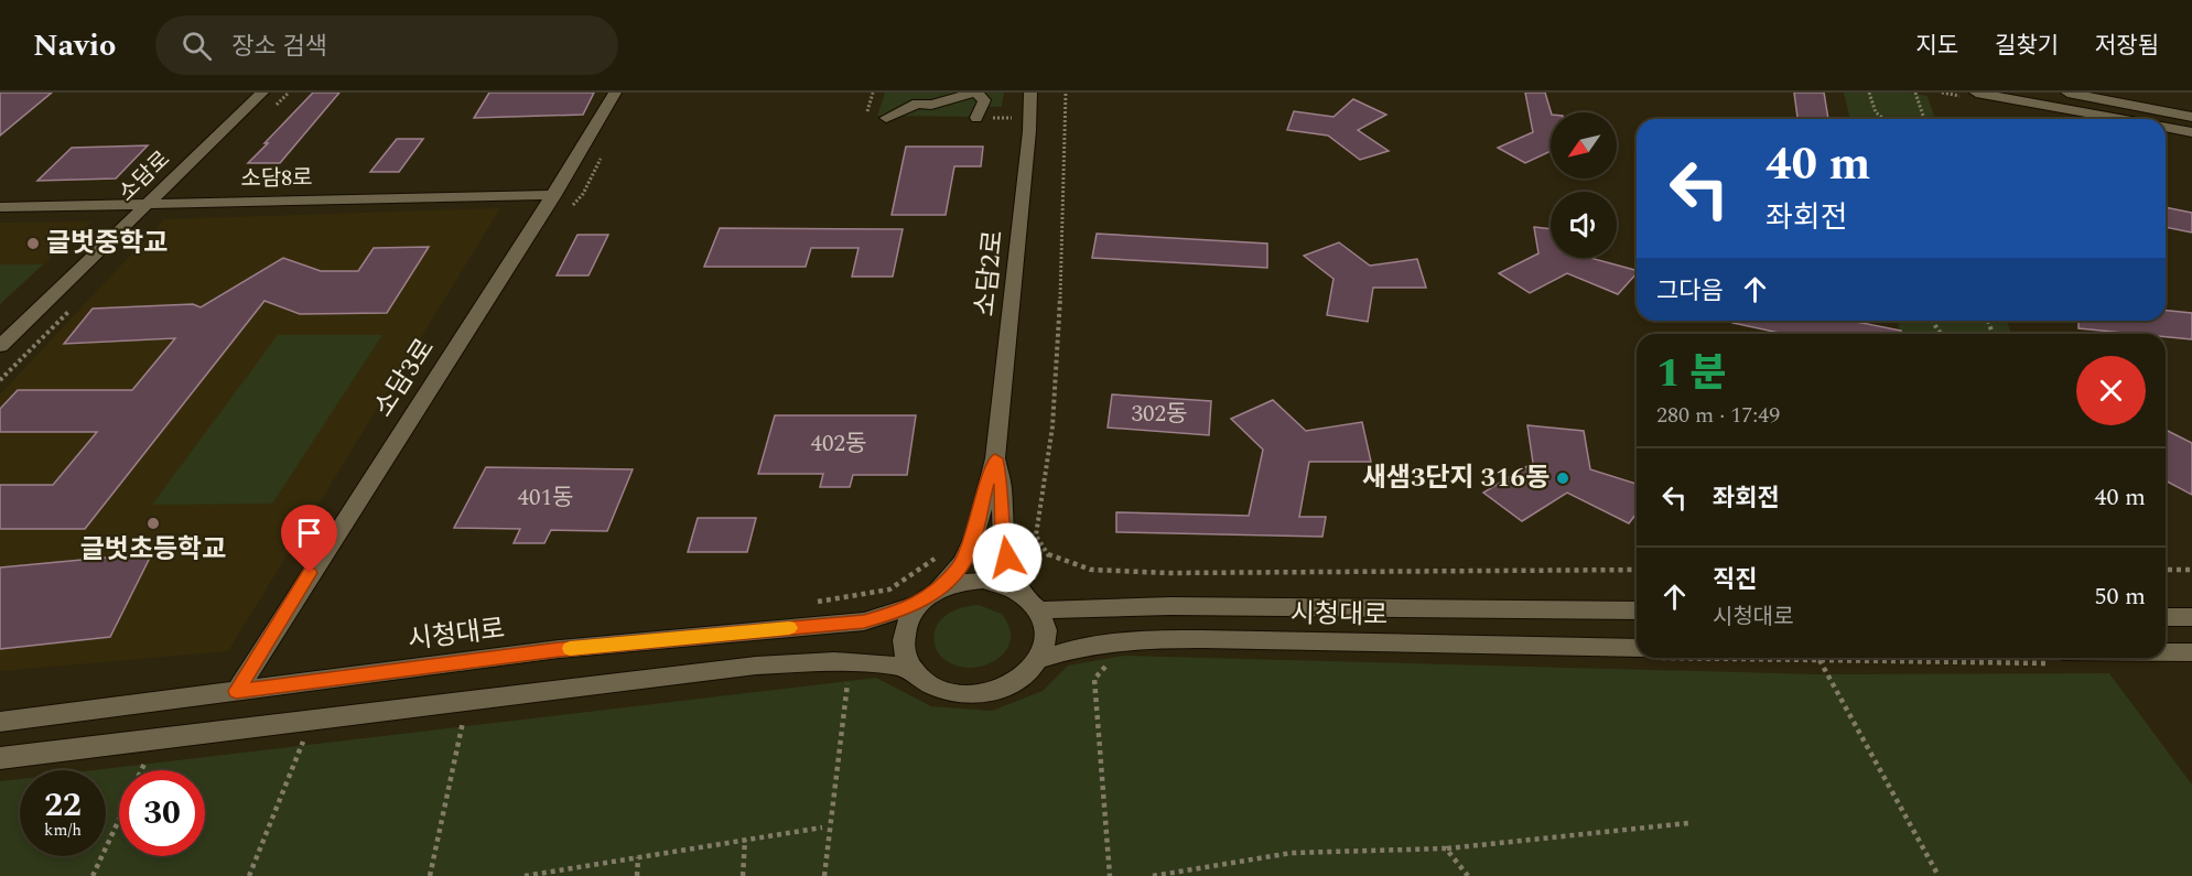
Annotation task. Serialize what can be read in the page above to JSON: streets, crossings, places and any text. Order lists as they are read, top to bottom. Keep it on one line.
{"streets":{"street":["소담로","소담8로","소담2로","소담3로","시청대로"]},"crossings":[["소담로","소담8로"],["소담8로","소담3로"],["소담3로","시청대로"]],"places":["글벗중학교","새샘3단지 316동","글벗초등학교"],"house_numbers":["302동","402동","401동"],"north":"bottom left","page":{"header":"Navio","search":"장소 검색","nav":["지도","길찾기","저장됨"],"turn":["40 m","좌회전"],"then":"그다음","heading":["1 분","280 m · 17:49"],"list":[{"name":"좌회전","value":"40 m"},{"name":"직진","note":"시청대로","value":"50 m"}],"speed":"22 km/h","limit":"30"}}
